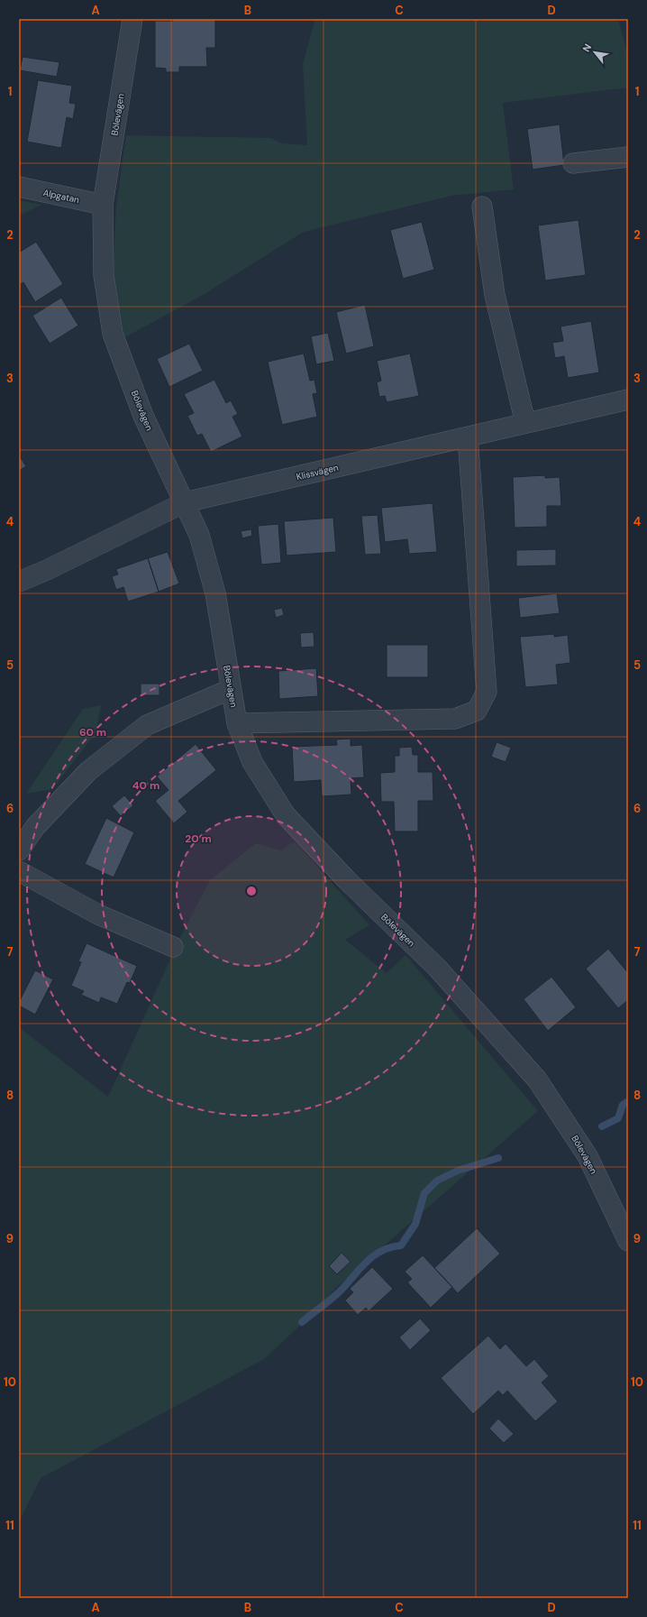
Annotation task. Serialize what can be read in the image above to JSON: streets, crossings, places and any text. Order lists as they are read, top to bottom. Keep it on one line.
{"streets":{"street":["Bölevägen","Alpgatan","Klissvägen"]},"crossings":[["Bölevägen","Alpgatan"],["Bölevägen","Klissvägen"]],"north":"top left","grid":{"columns":["A","B","C","D"],"rows":["1","2","3","4","5","6","7","8","9","10","11"]},"rings":["60 m","40 m","20 m"]}
